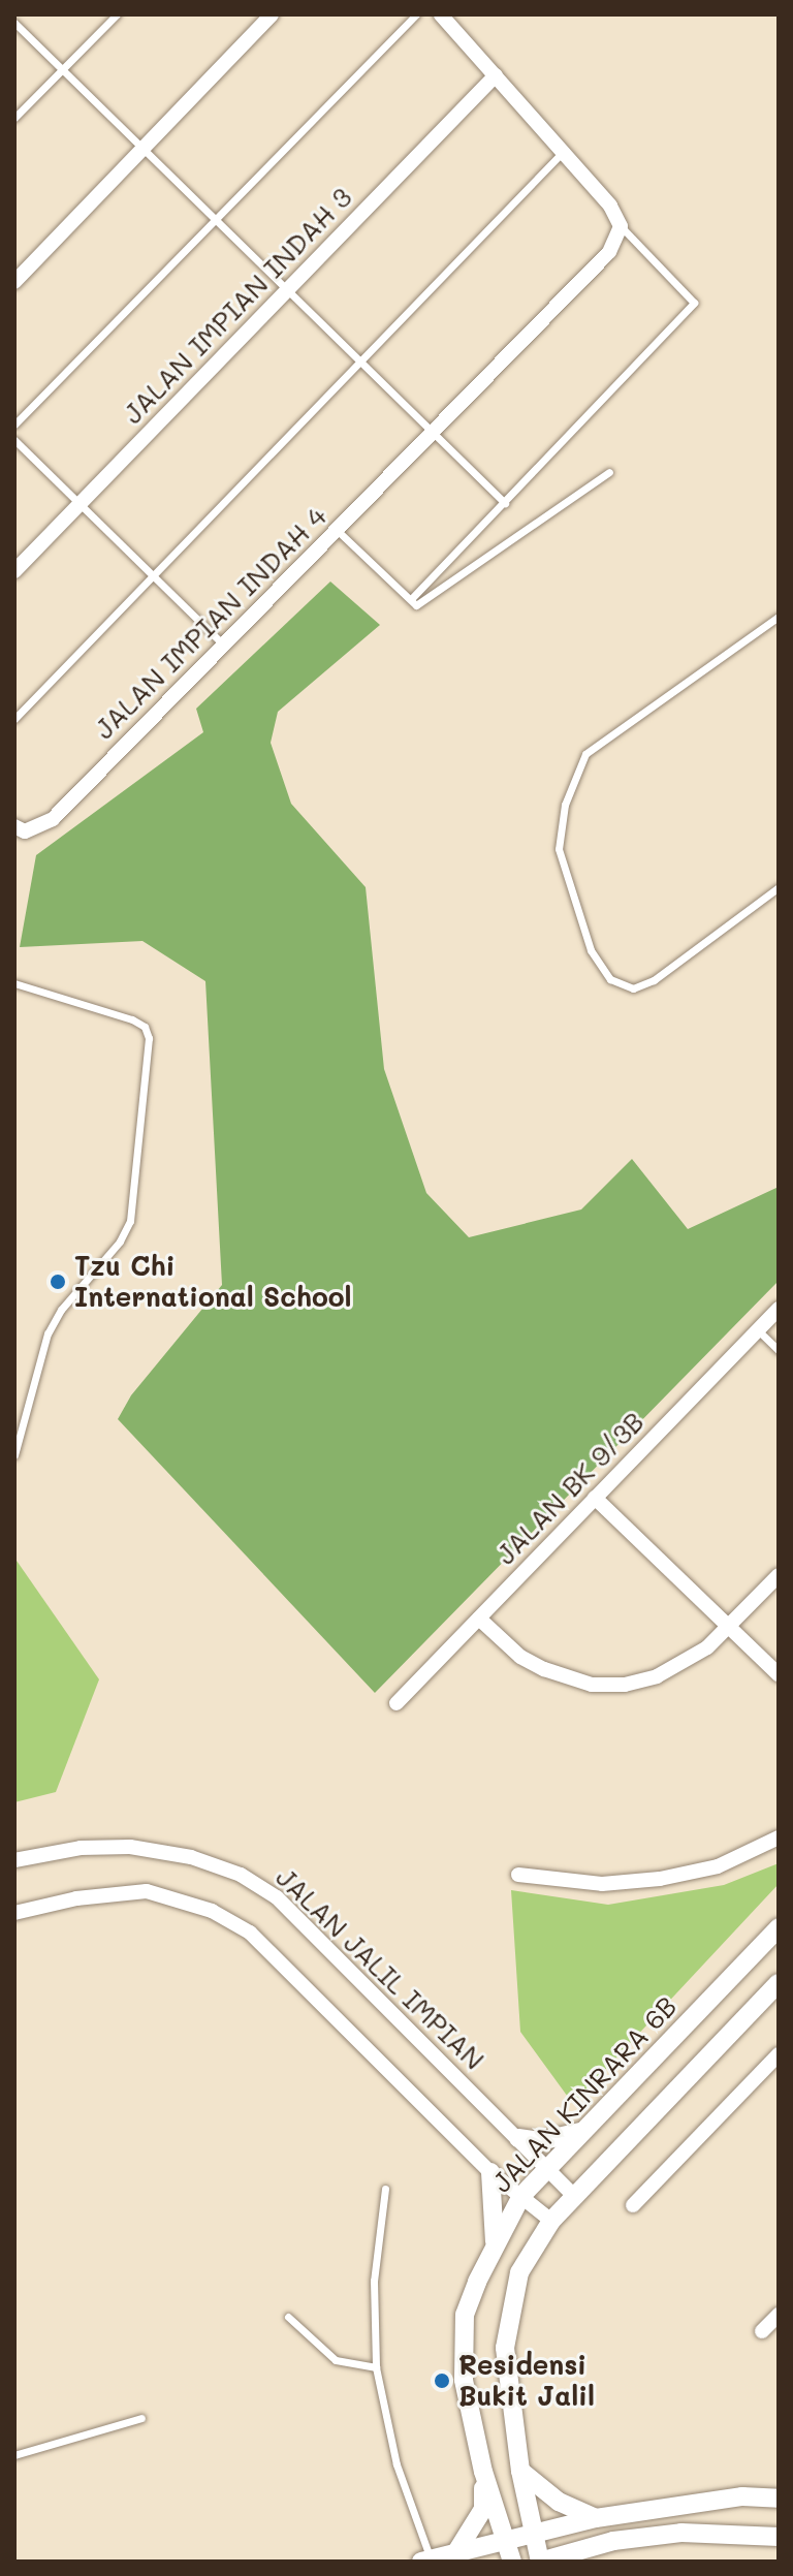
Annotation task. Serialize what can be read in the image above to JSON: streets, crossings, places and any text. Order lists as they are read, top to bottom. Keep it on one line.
{"streets":{"street":["JALAN IMPIAN INDAH 3","JALAN IMPIAN INDAH 4","JALAN BK 9/3B","JALAN JALIL IMPIAN","JALAN KINRARA 6B"]},"crossings":[["JALAN JALIL IMPIAN","JALAN KINRARA 6B"]],"places":["Tzu Chi International School","Residensi Bukit Jalil"]}
